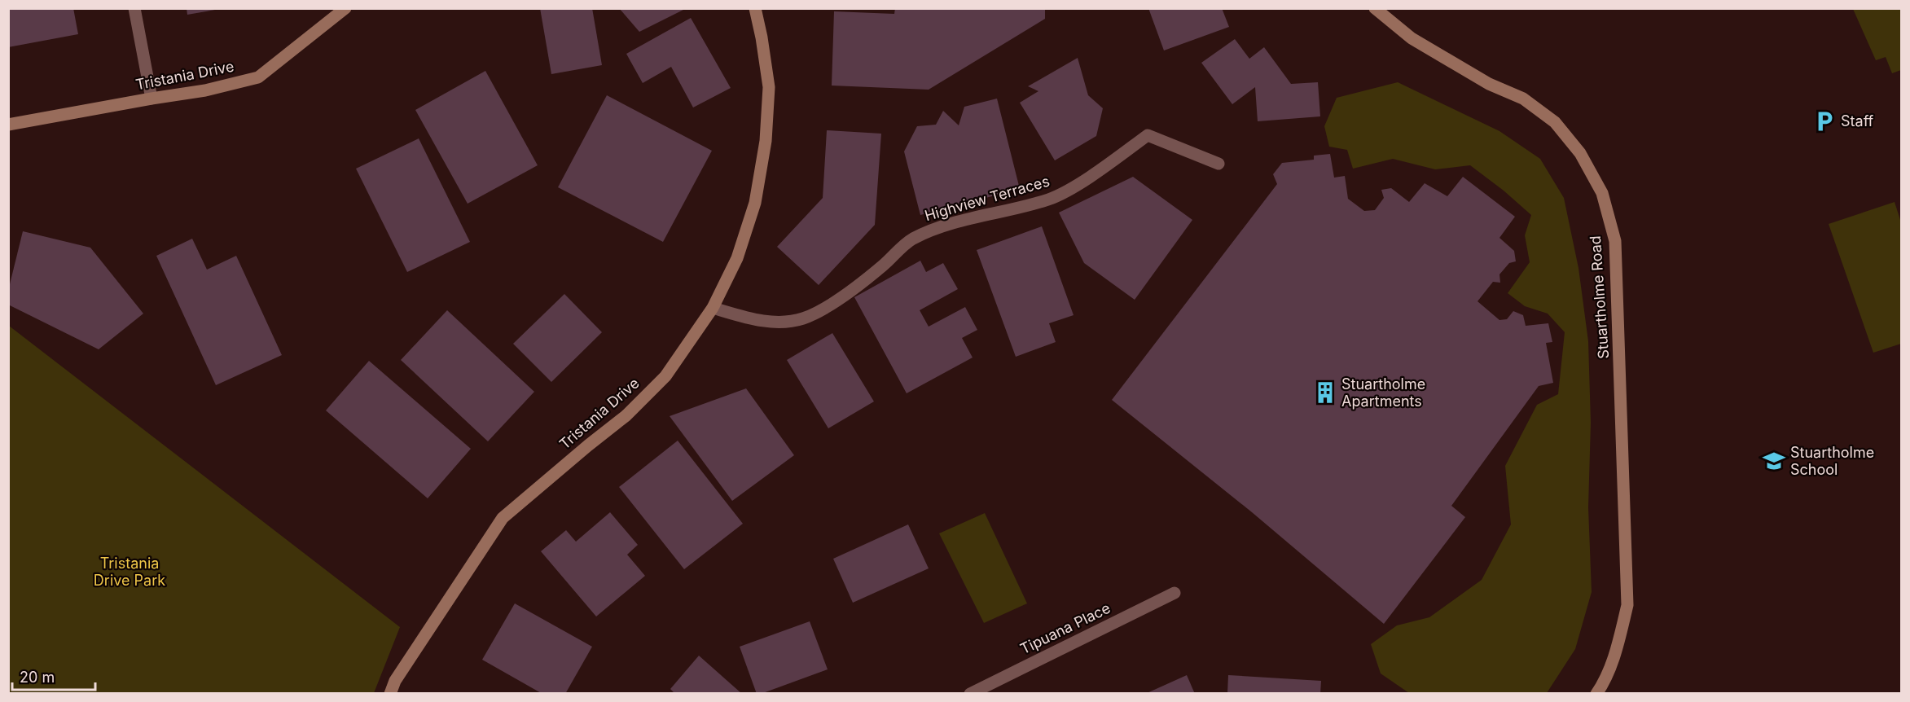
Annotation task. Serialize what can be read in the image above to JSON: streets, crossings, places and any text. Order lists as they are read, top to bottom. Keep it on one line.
{"streets":{"street":["Tristania Drive","Highview Terraces","Stuartholme Road","Tipuana Place"]},"crossings":[["Tristania Drive","Highview Terraces"]],"parks":["Tristania Drive Park"],"places":{"parking":["Staff"],"building":["Stuartholme Apartments"],"school or university":["Stuartholme School"]},"scale_bar":"20 m"}
